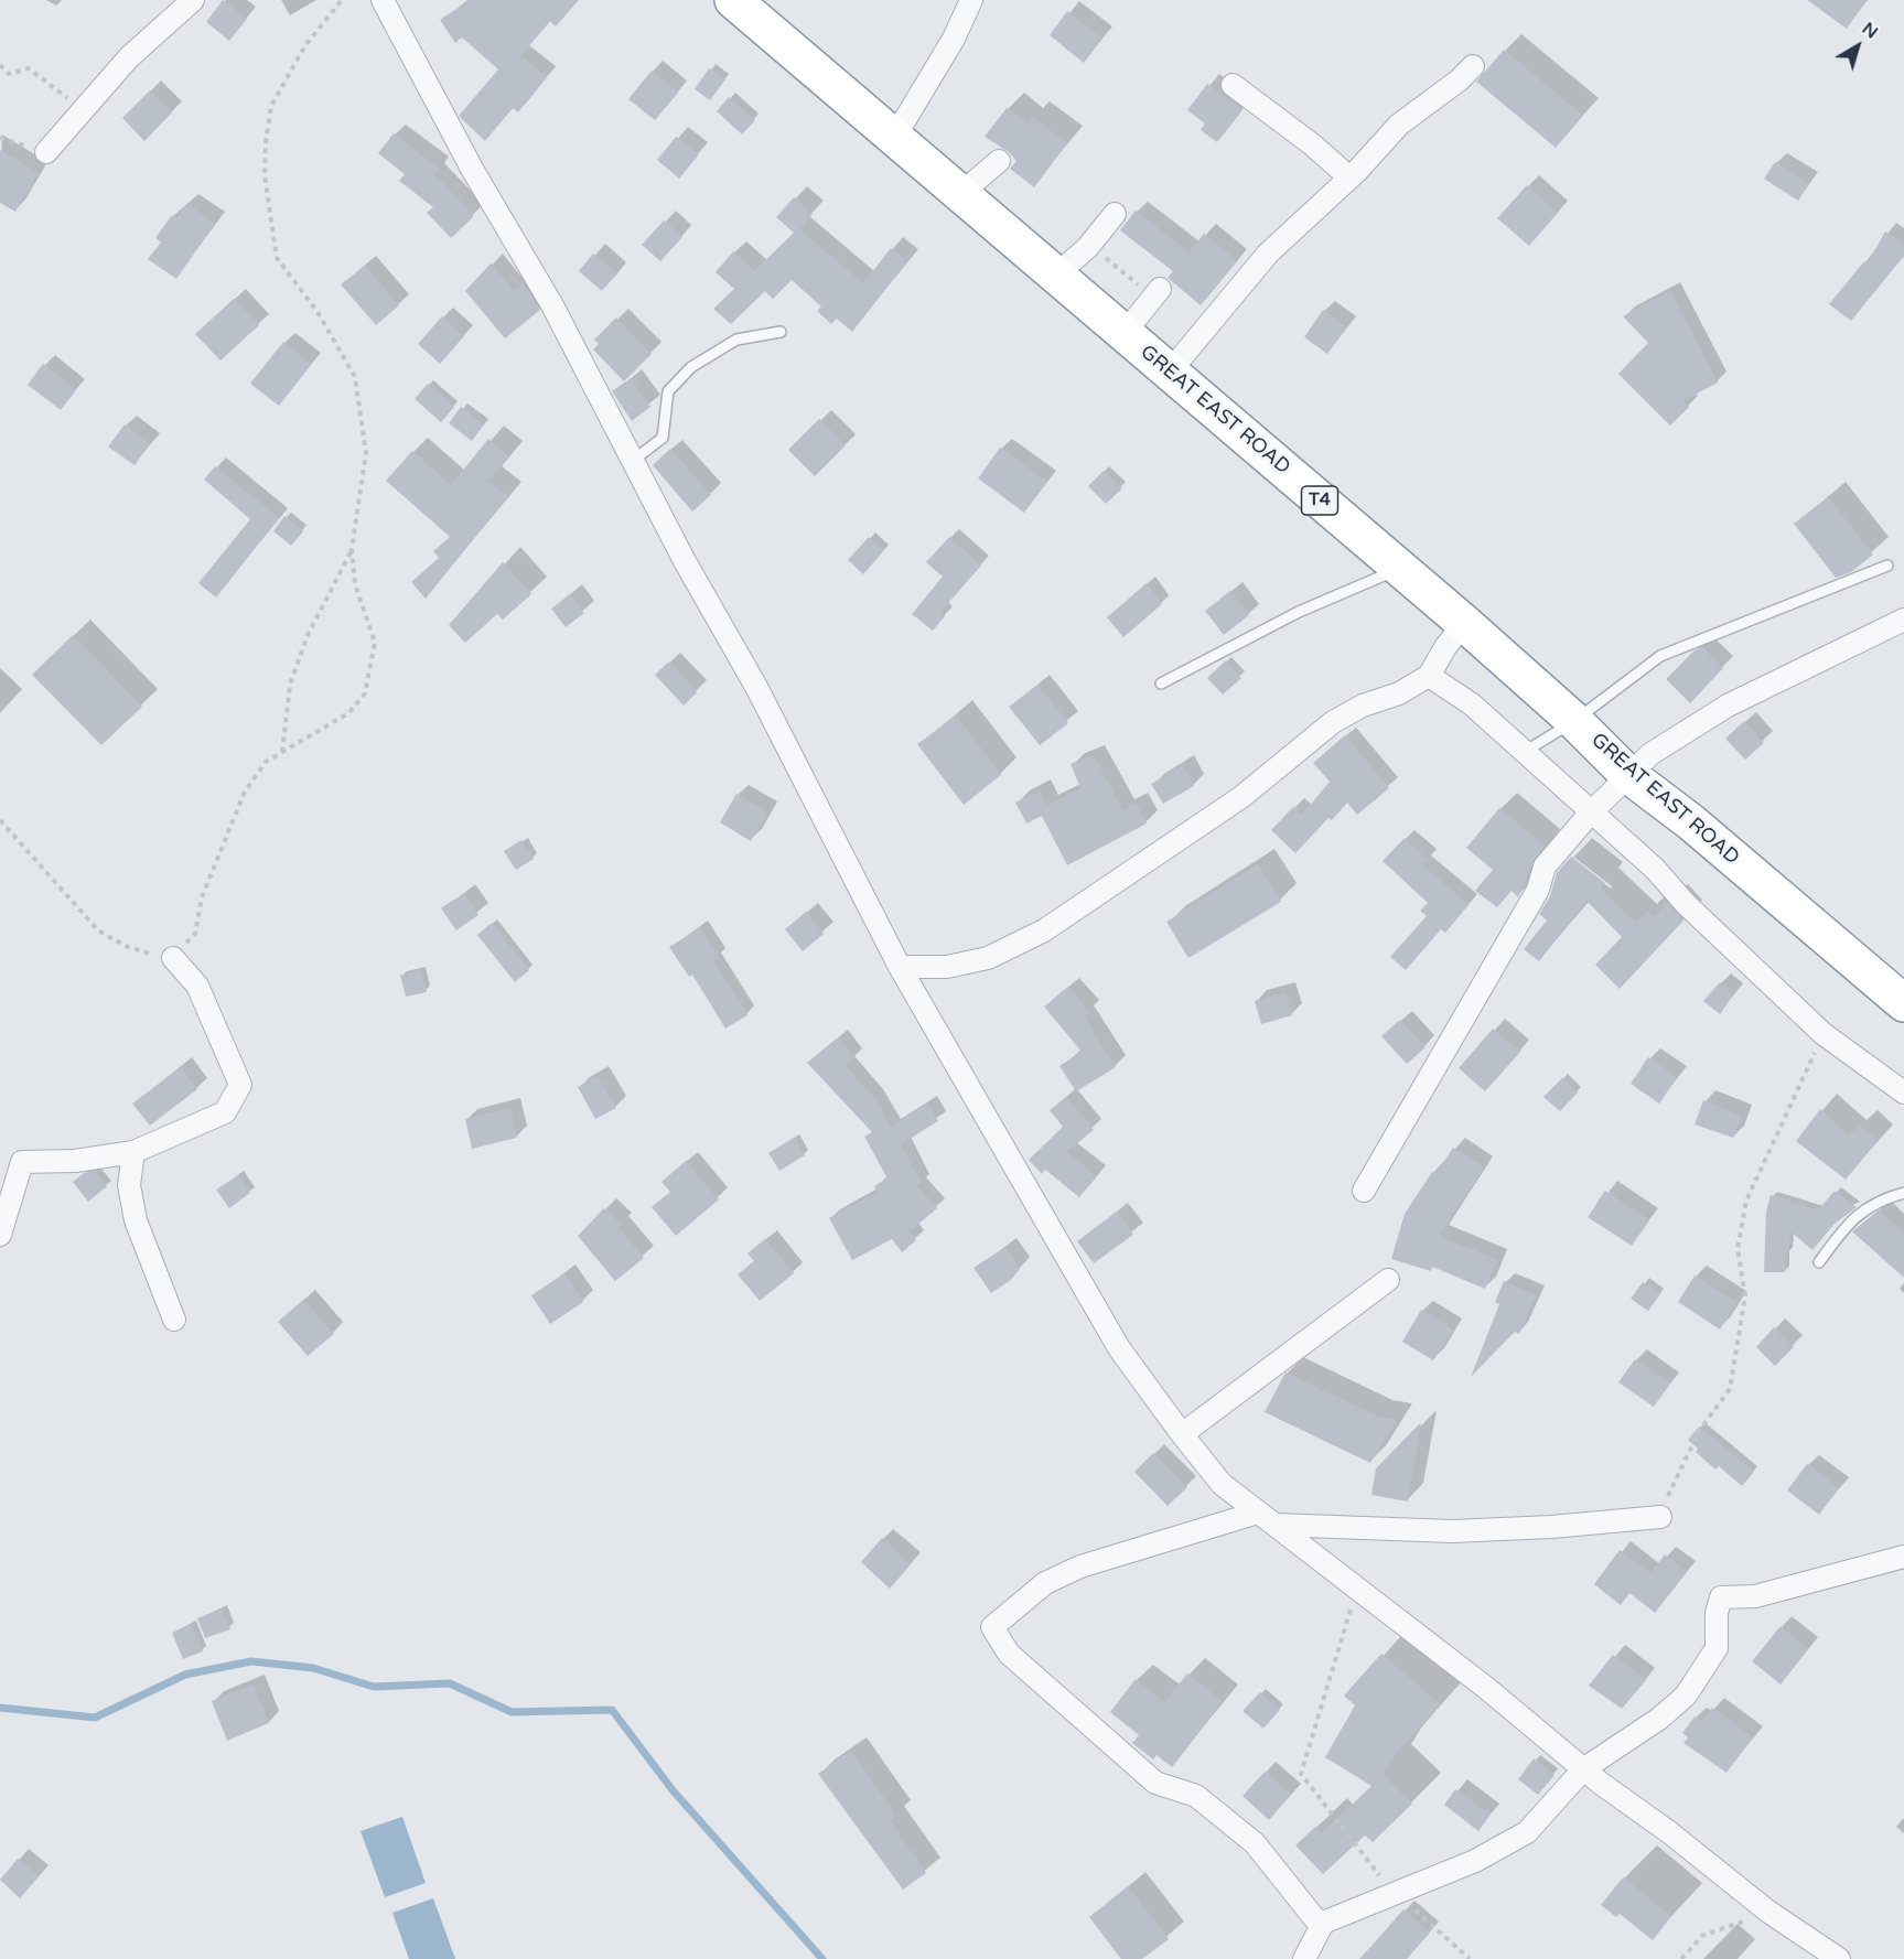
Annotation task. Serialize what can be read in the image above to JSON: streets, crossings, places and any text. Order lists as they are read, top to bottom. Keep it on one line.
{"streets":{"highway":["GREAT EAST ROAD","T4"]},"north":"top right"}
